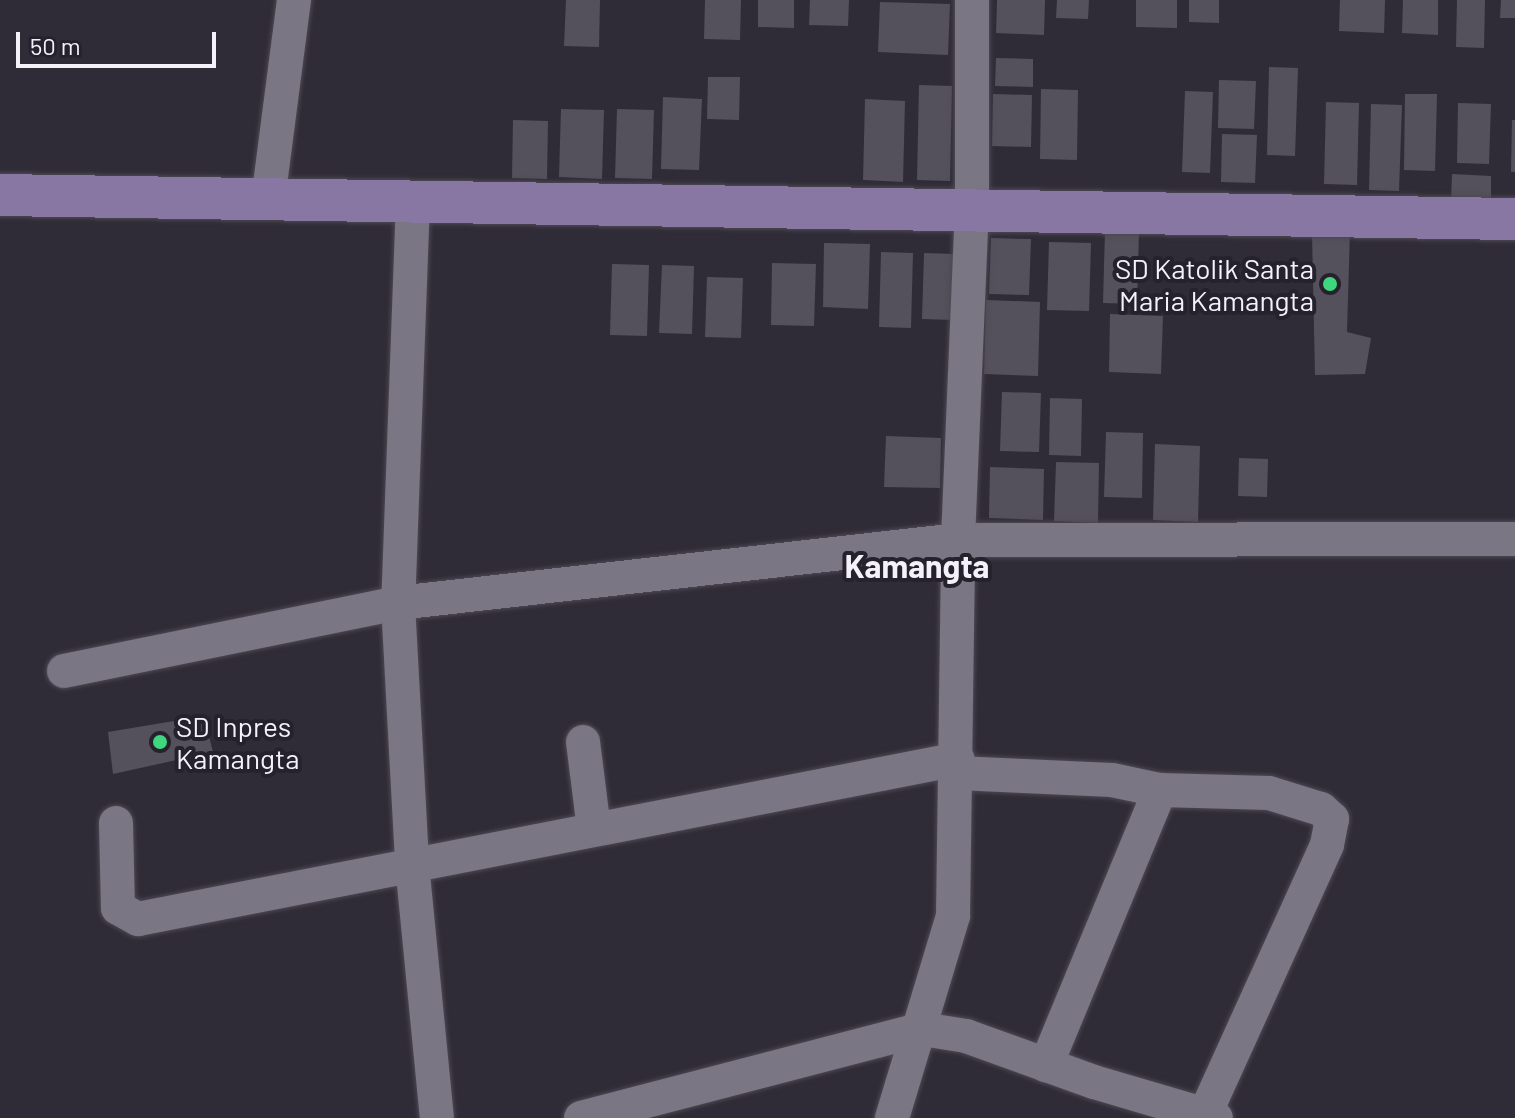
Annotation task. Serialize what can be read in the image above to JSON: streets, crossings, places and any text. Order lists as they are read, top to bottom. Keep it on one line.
{"districts":["Kamangta"],"places":["SD Katolik Santa Maria Kamangta","SD Inpres Kamangta"],"scale_bar":"50 m"}
